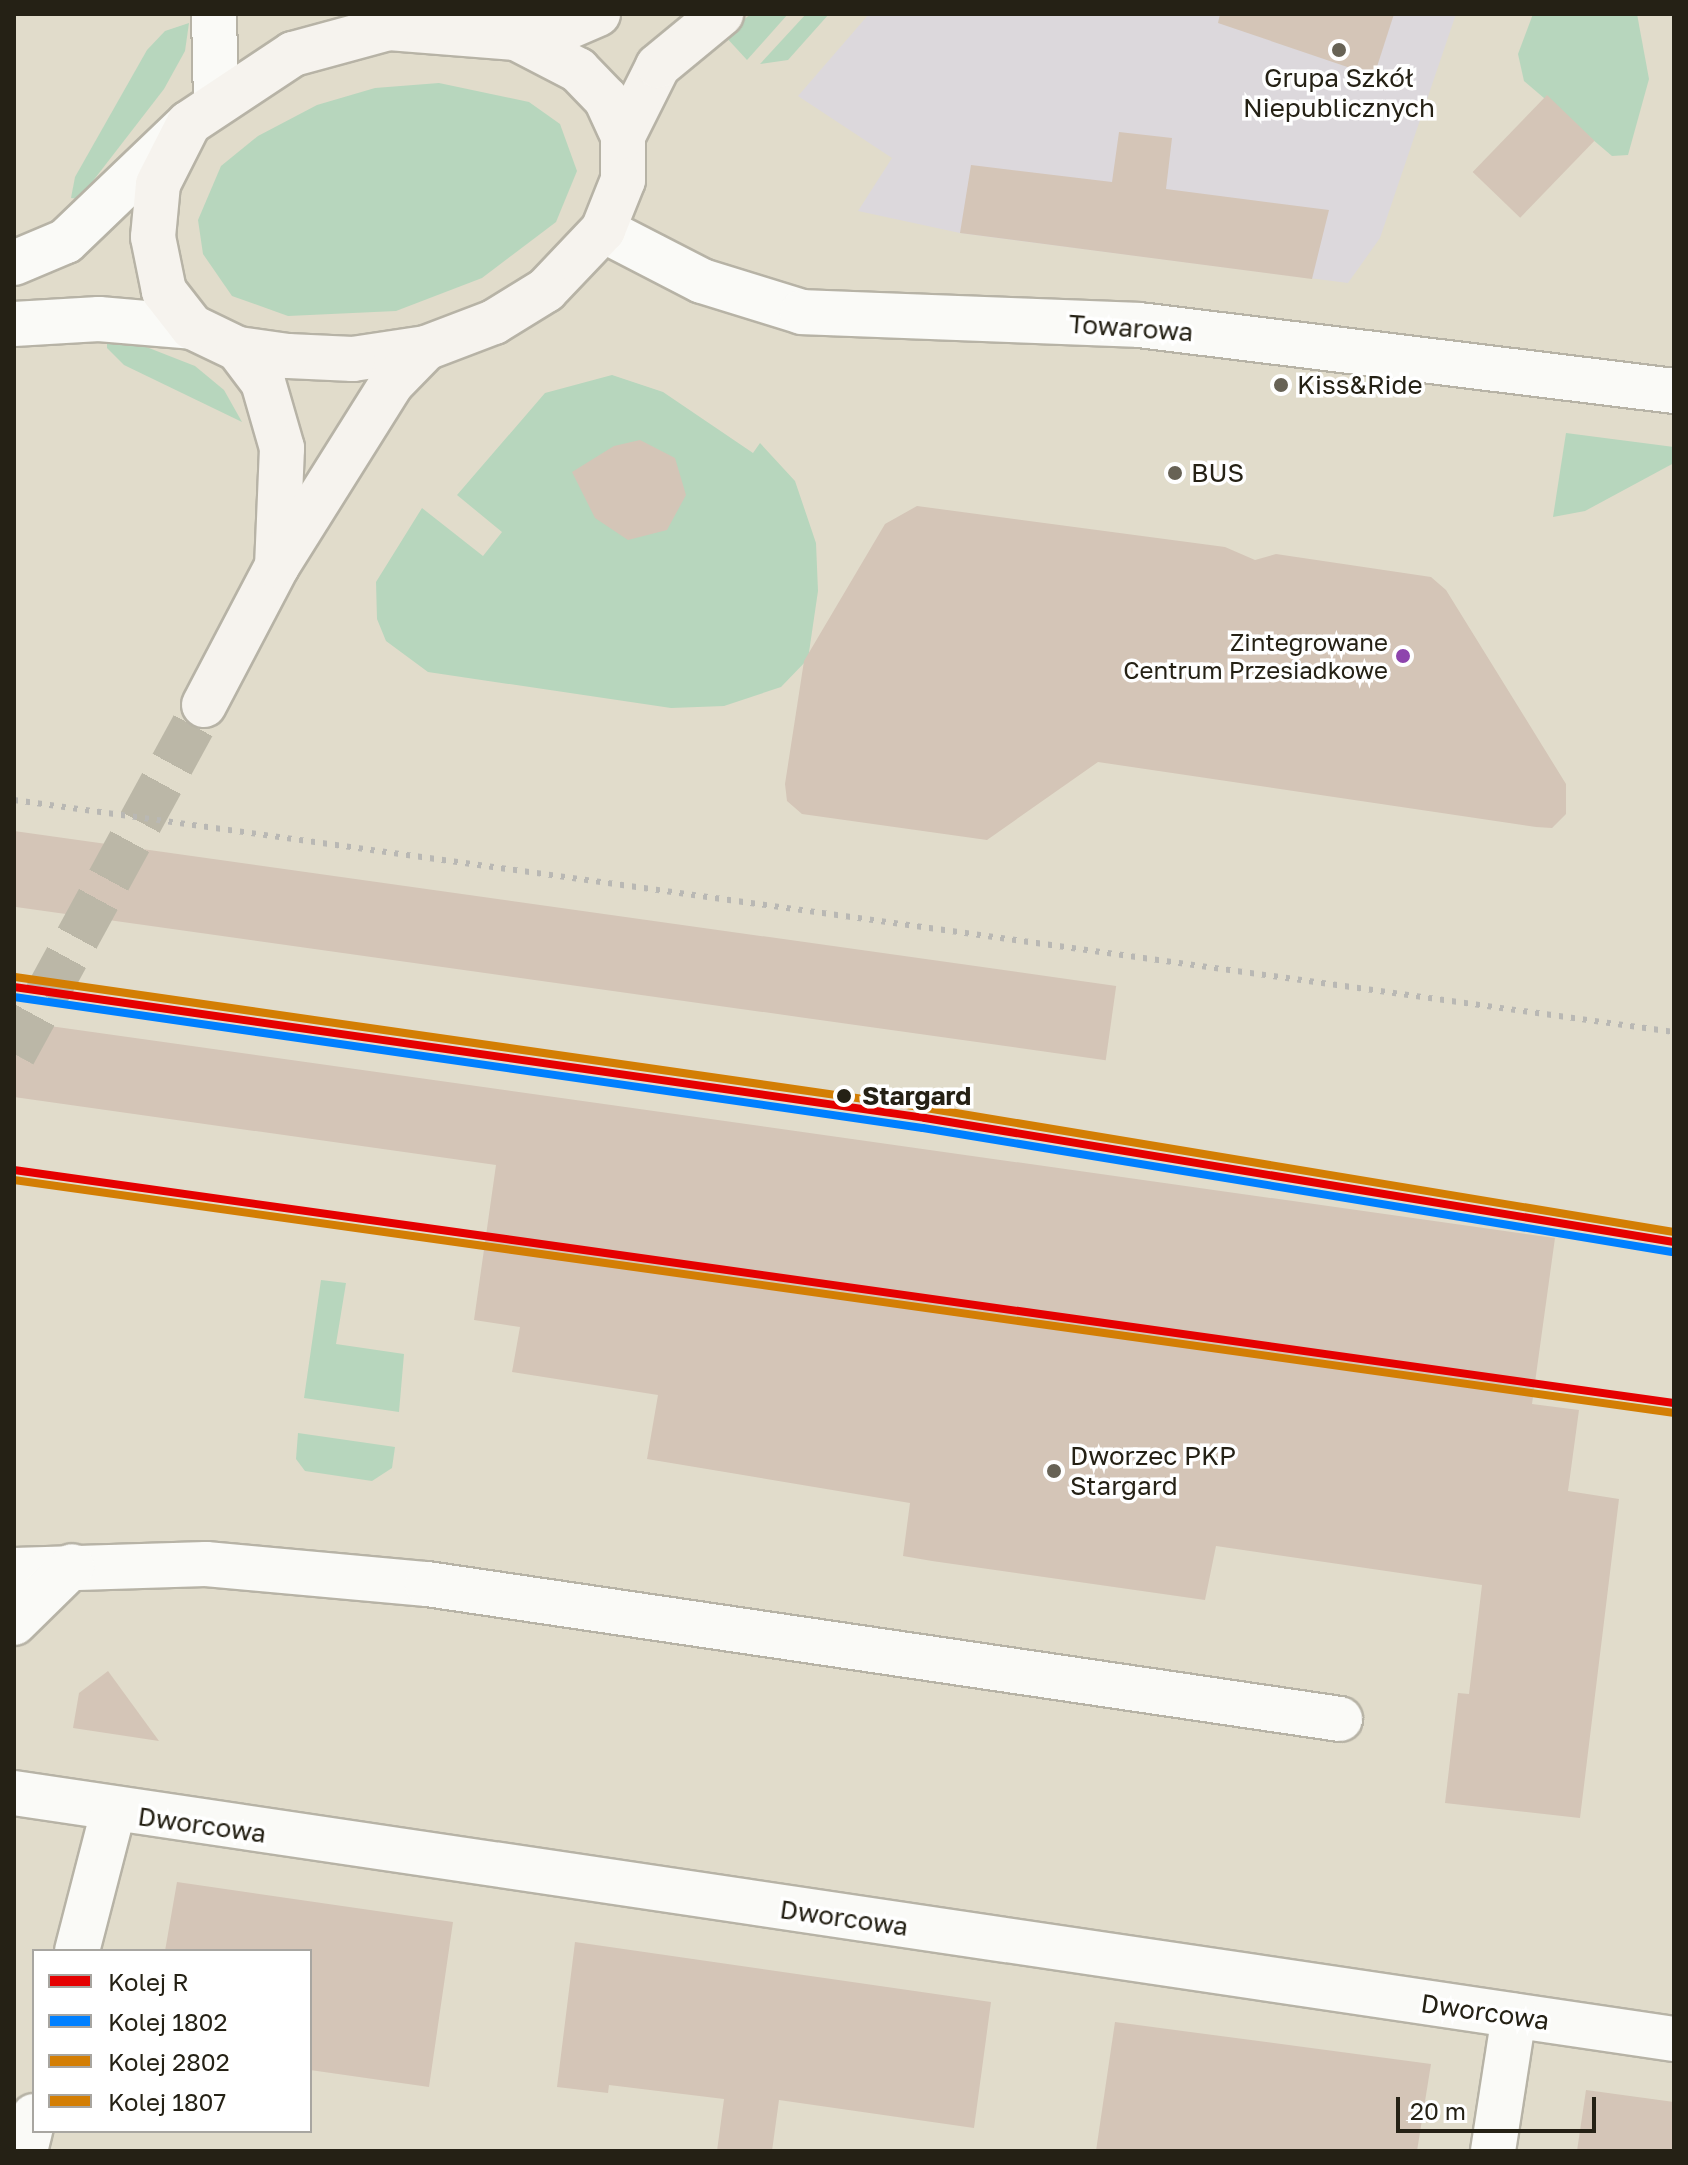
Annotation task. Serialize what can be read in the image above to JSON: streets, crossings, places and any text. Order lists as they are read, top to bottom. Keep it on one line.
{"streets":{"street":["Towarowa","Dworcowa"]},"places":["Grupa Szkół Niepublicznych","Kiss&Ride","BUS","Zintegrowane Centrum Przesiadkowe","Stargard","Dworzec PKP Stargard"],"lines":["rail line 2802","rail line R","rail line 1802","rail line 1807"],"legend":["Kolej R","Kolej 1802","Kolej 2802","Kolej 1807"],"scale_bar":"20 m"}
